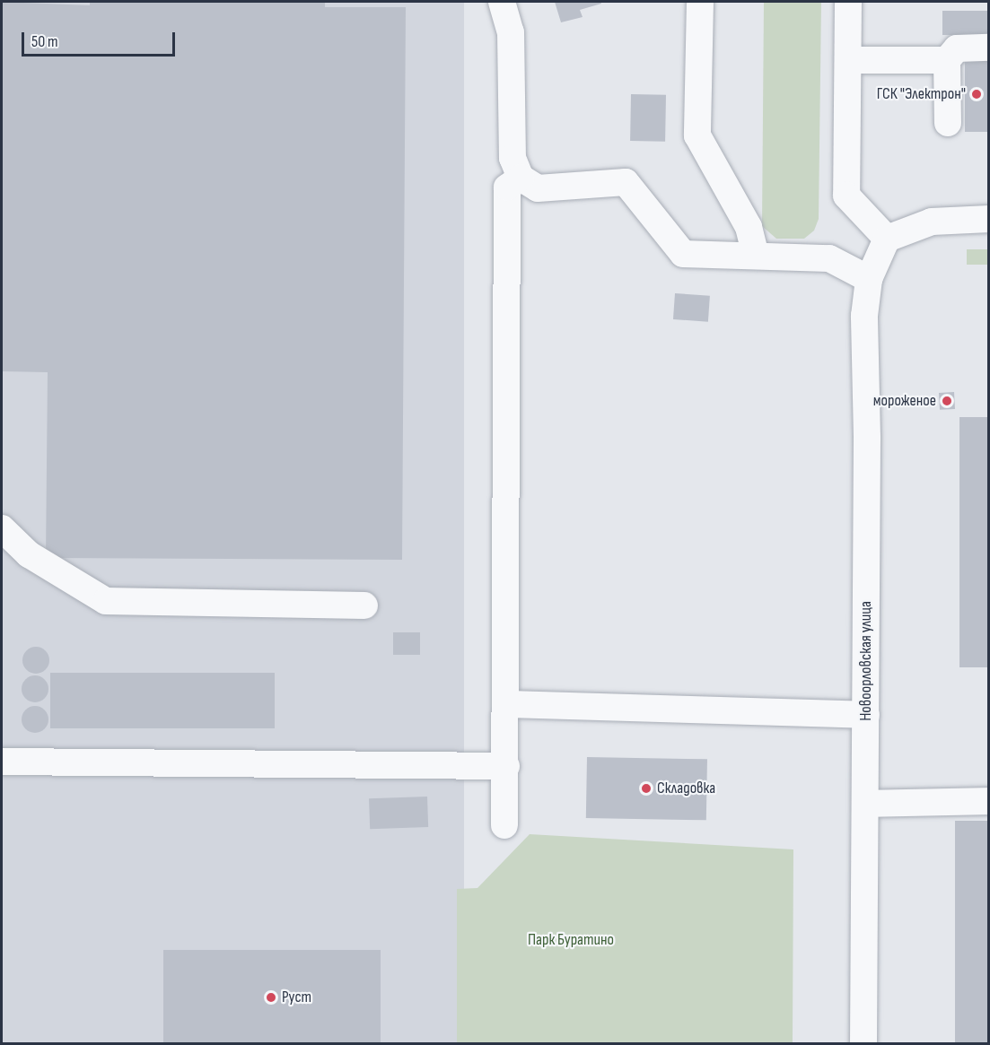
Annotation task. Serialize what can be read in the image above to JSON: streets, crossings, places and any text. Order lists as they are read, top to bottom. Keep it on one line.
{"streets":{"street":["Новоорловская улица"]},"parks":["Парк Буратино"],"places":["ГСК \"Электрон\"","мороженое","Складовка","Руст"],"scale_bar":"50 m"}
